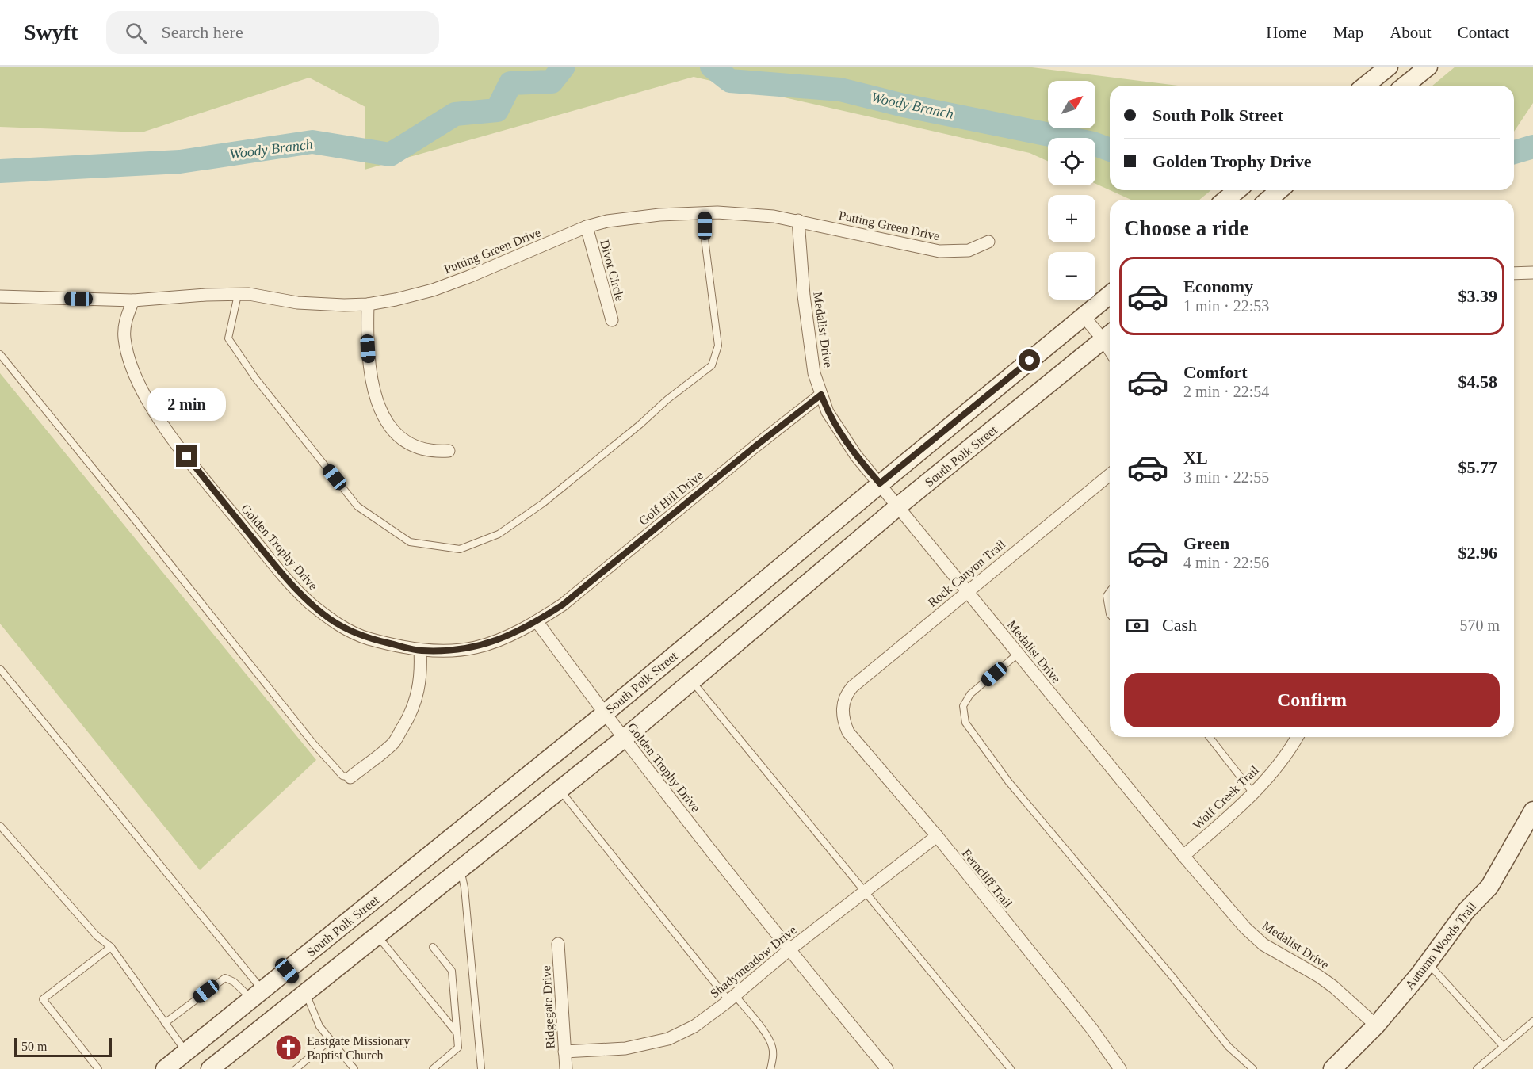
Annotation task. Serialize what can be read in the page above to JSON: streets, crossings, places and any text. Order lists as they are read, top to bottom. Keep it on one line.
{"streets":{"main road":["South Polk Street","Autumn Woods Trail"],"street":["Putting Green Drive","Divot Circle","Medalist Drive","Golf Hill Drive","Golden Trophy Drive","Rock Canyon Trail","Wolf Creek Trail","Ferncliff Trail","Shadymeadow Drive","Ridgegate Drive"]},"crossings":[["Putting Green Drive","Divot Circle"],["Putting Green Drive","Medalist Drive"],["Putting Green Drive","Golden Trophy Drive"],["Medalist Drive","South Polk Street"],["Medalist Drive","Golf Hill Drive"],["Medalist Drive","Rock Canyon Trail"],["Medalist Drive","Wolf Creek Trail"],["Medalist Drive","Autumn Woods Trail"],["South Polk Street","Golden Trophy Drive"],["Golf Hill Drive","Golden Trophy Drive"],["Golden Trophy Drive","Shadymeadow Drive"],["Rock Canyon Trail","Ferncliff Trail"],["Ferncliff Trail","Shadymeadow Drive"],["Shadymeadow Drive","Ridgegate Drive"]],"water":["Woody Branch"],"places":{"church":["Eastgate Missionary Baptist Church"]},"scale_bar":"50 m","north":"top right","page":{"header":"Swyft","search":"Search here","nav":["Home","Map","About","Contact"],"map_buttons":["+","−"],"banner":["South Polk Street","Golden Trophy Drive"],"heading":"Choose a ride","list":[{"name":"Economy","note":"1 min · 22:53","value":"$3.39"},{"name":"Comfort","note":"2 min · 22:54","value":"$4.58"},{"name":"XL","note":"3 min · 22:55","value":"$5.77"},{"name":"Green","note":"4 min · 22:56","value":"$2.96"}],"bubble":"2 min","pay":["Cash","570 m"],"buttons":"Confirm","scale":"50 m"}}
